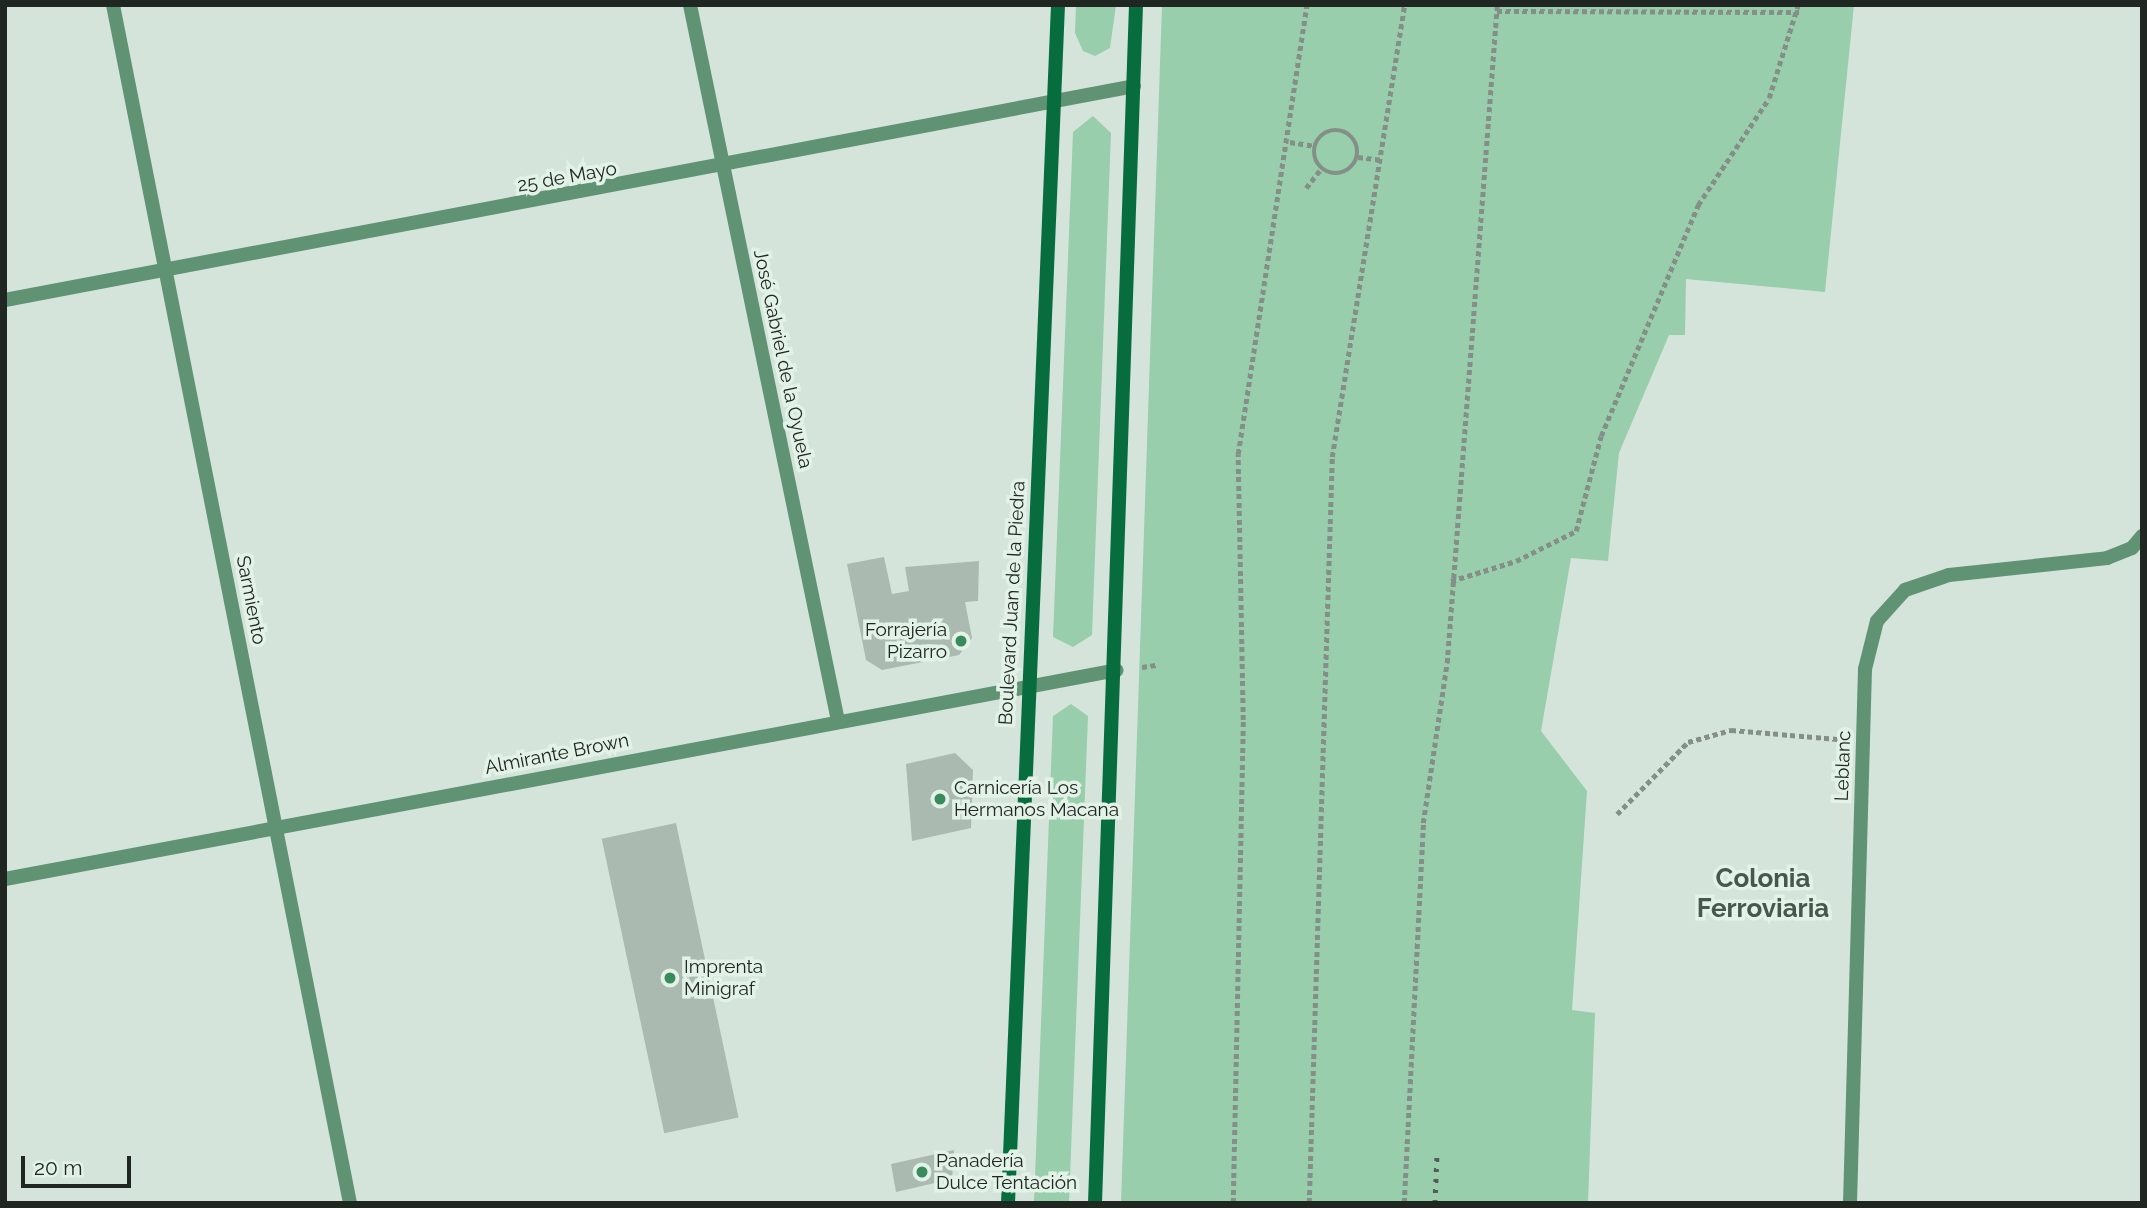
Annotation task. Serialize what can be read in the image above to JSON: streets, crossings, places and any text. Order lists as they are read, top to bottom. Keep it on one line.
{"streets":{"main road":["Boulevard Juan de la Piedra"],"street":["25 de Mayo","José Gabriel de la Oyuela","Sarmiento","Almirante Brown","Leblanc"]},"crossings":[["25 de Mayo","José Gabriel de la Oyuela"],["25 de Mayo","Sarmiento"],["25 de Mayo","Boulevard Juan de la Piedra"],["José Gabriel de la Oyuela","Almirante Brown"],["Sarmiento","Almirante Brown"],["Boulevard Juan de la Piedra","Almirante Brown"]],"districts":["Colonia Ferroviaria"],"places":["Forrajería Pizarro","Carnicería Los Hermanos Macana","Imprenta Minigraf","Panadería Dulce Tentación"],"scale_bar":"20 m"}
